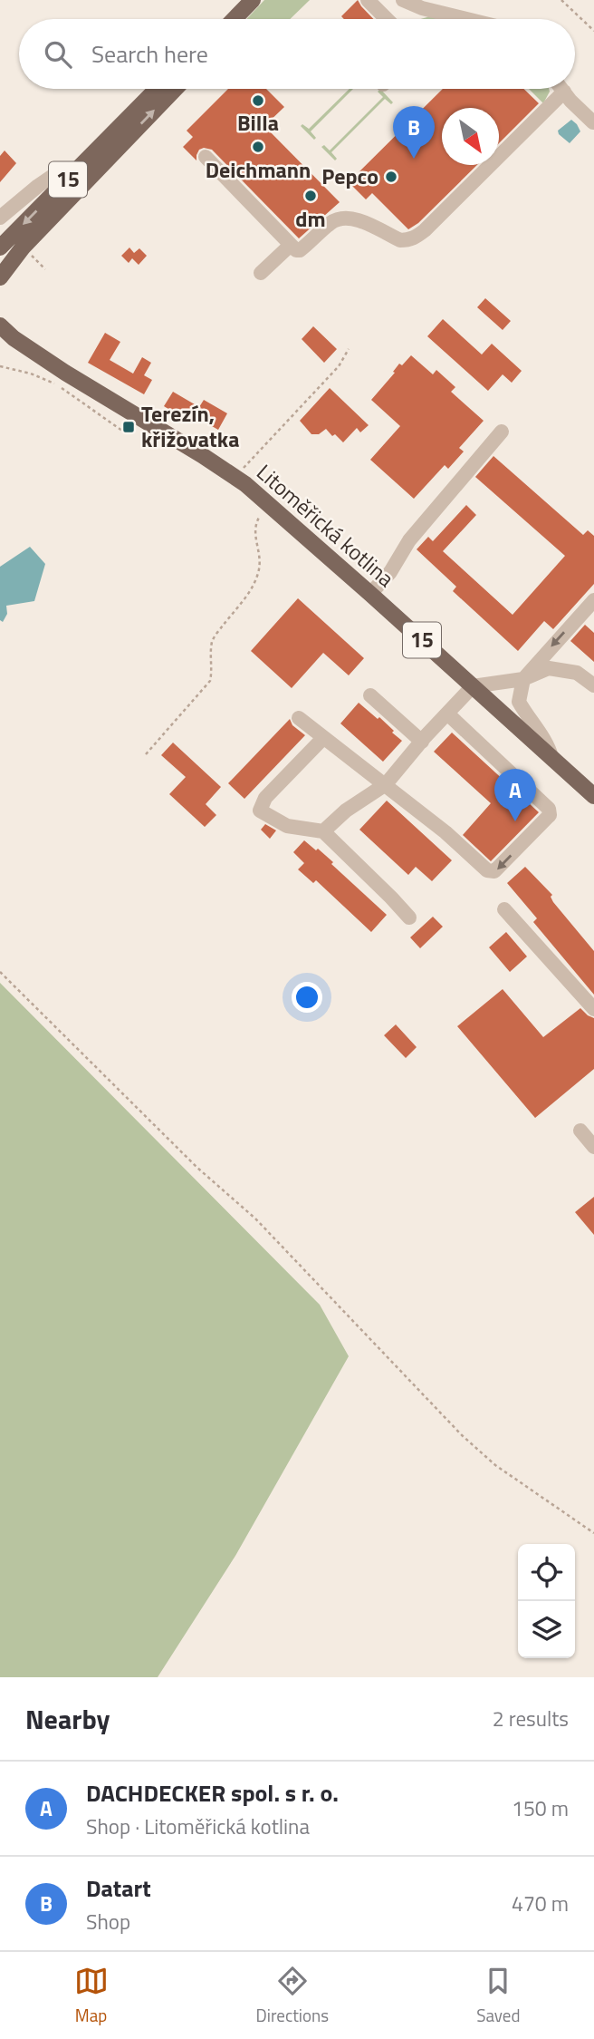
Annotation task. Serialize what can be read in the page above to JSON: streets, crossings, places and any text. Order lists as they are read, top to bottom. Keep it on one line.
{"streets":{"main road":["15","Litoměřická kotlina"]},"places":{"other":["Billa","Deichmann","Pepco","dm"],"transit":["Terezín, křižovatka"]},"north":"bottom right","page":{"search":"Search here","pins":["B","A"],"heading":["Nearby","2 results"],"list":[{"mark":"A","name":"DACHDECKER spol. s r. o.","note":"Shop · Litoměřická kotlina","value":"150 m"},{"mark":"B","name":"Datart","note":"Shop","value":"470 m"}],"nav":["Map","Directions","Saved"]}}
